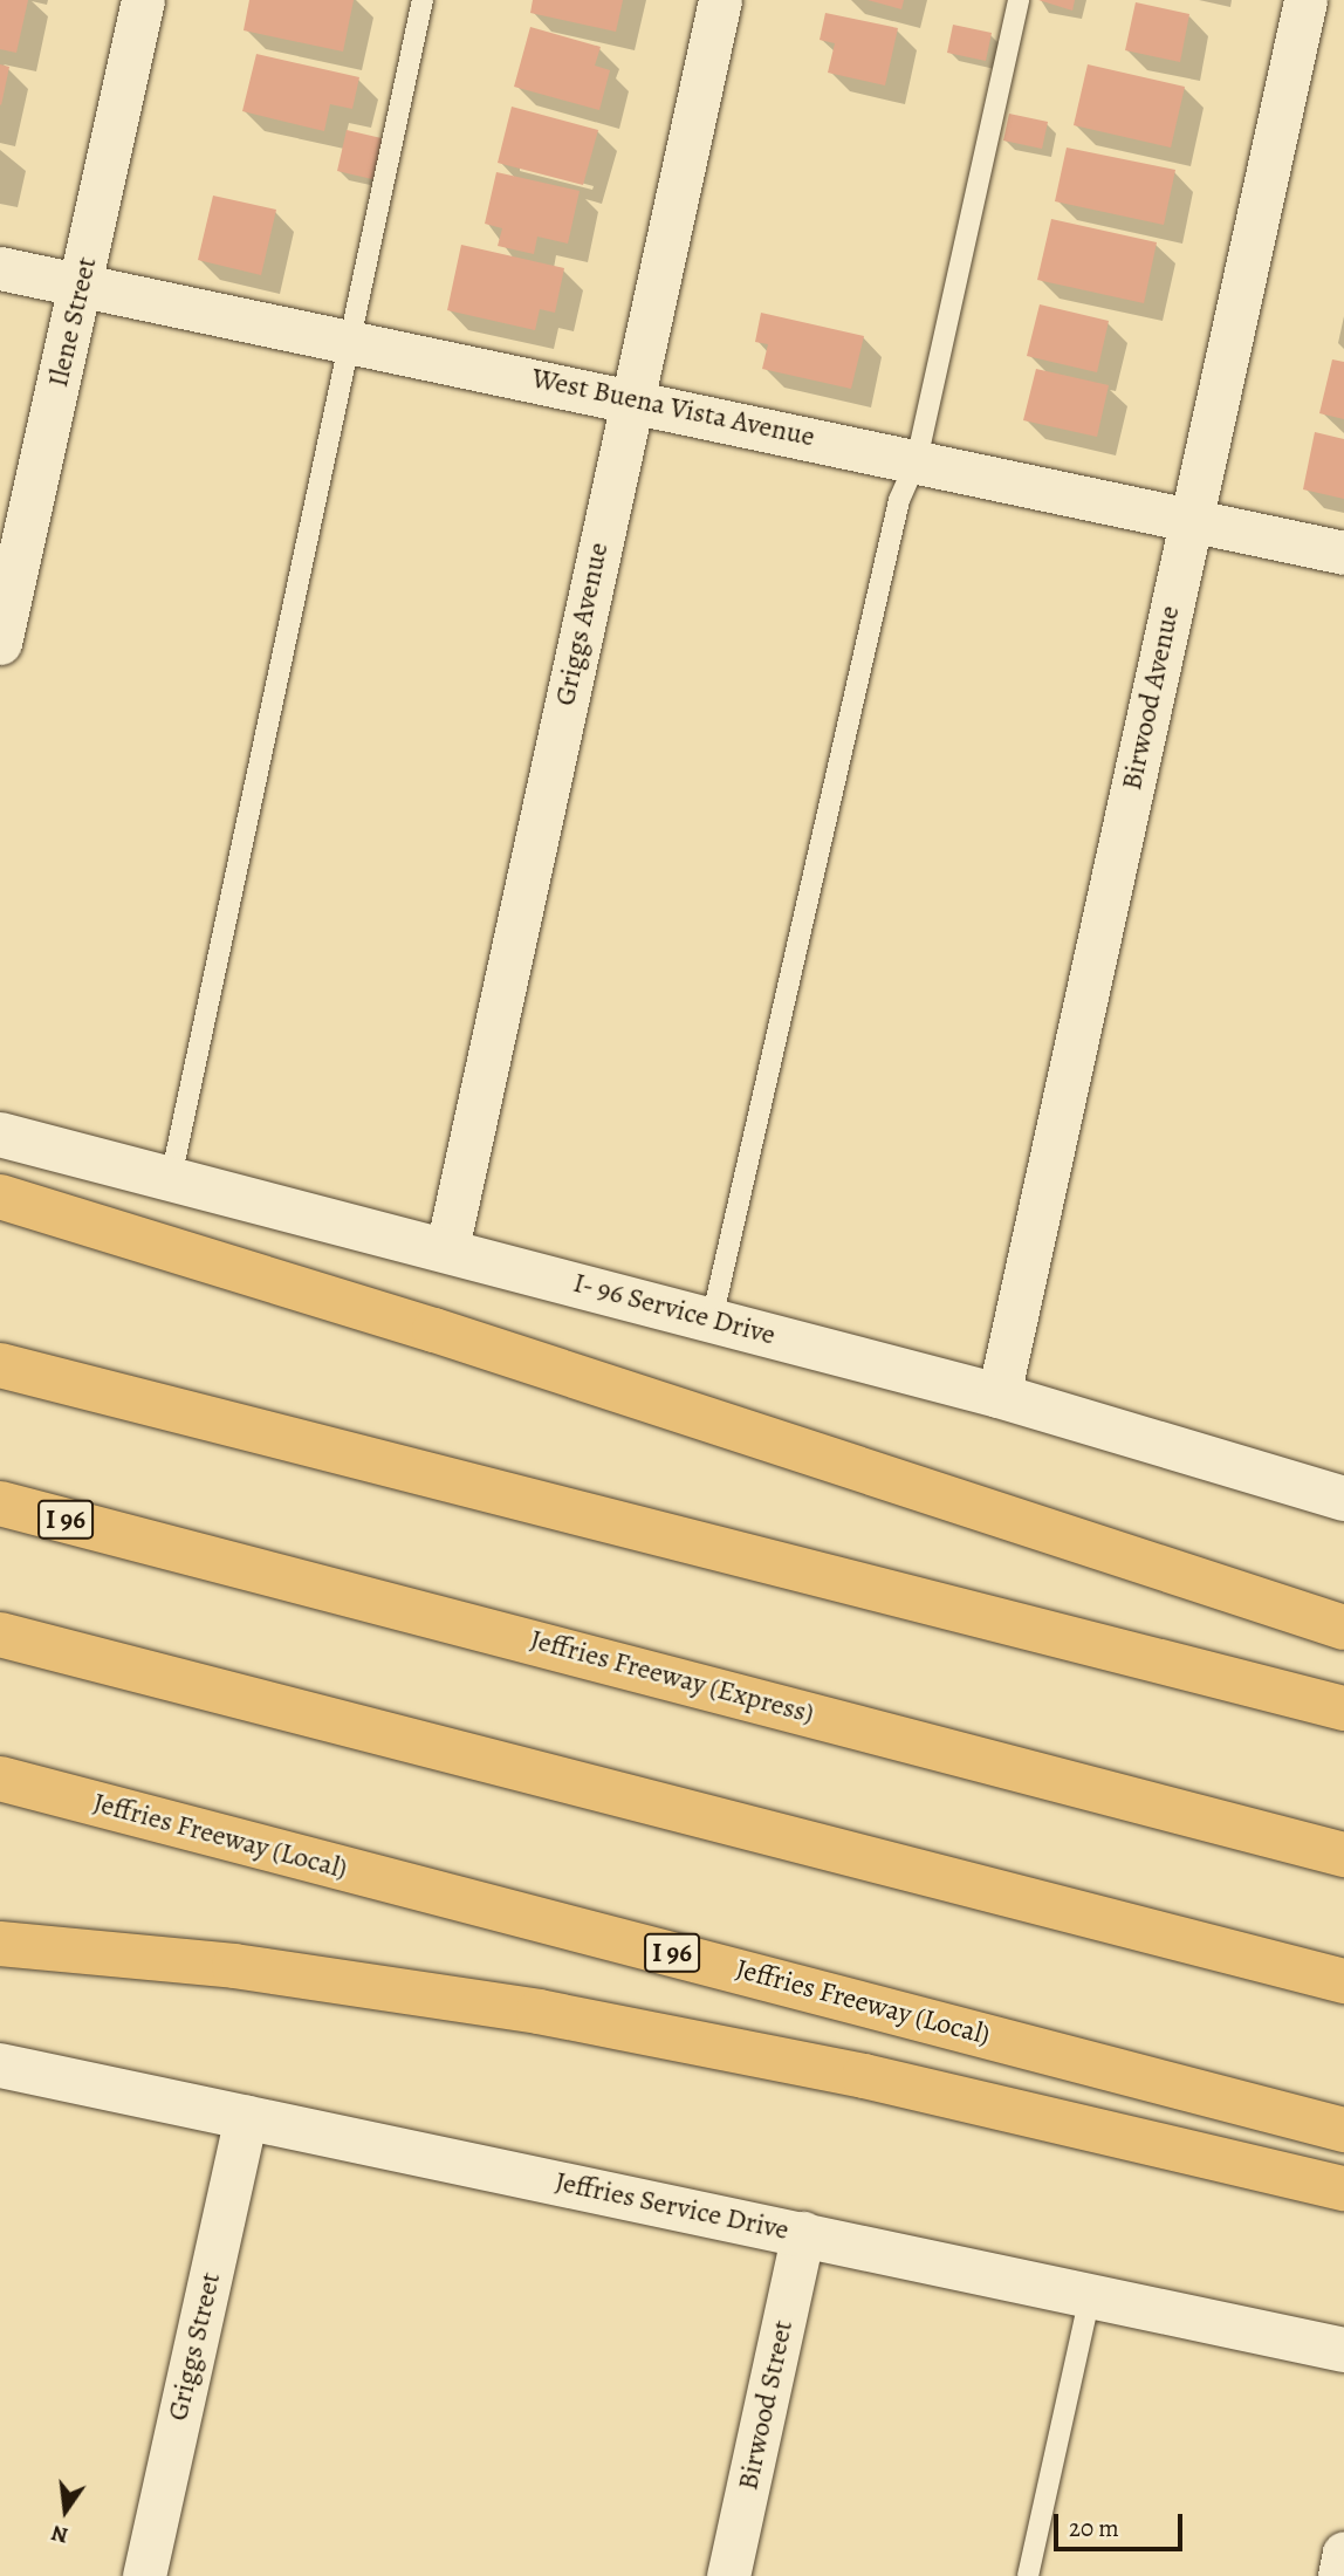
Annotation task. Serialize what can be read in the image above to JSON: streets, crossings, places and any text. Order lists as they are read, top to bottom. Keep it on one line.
{"streets":{"highway":["I 96","Jeffries Freeway (Express)","Jeffries Freeway (Local)"],"street":["Ilene Street","West Buena Vista Avenue","Griggs Avenue","Birwood Avenue","I- 96 Service Drive","Jeffries Service Drive","Griggs Street","Birwood Street"]},"crossings":[["Ilene Street","West Buena Vista Avenue"],["West Buena Vista Avenue","Griggs Avenue"],["West Buena Vista Avenue","Birwood Avenue"],["Griggs Avenue","I- 96 Service Drive"],["Birwood Avenue","I- 96 Service Drive"],["Jeffries Service Drive","Griggs Street"],["Jeffries Service Drive","Birwood Street"]],"scale_bar":"20 m","north":"bottom"}
